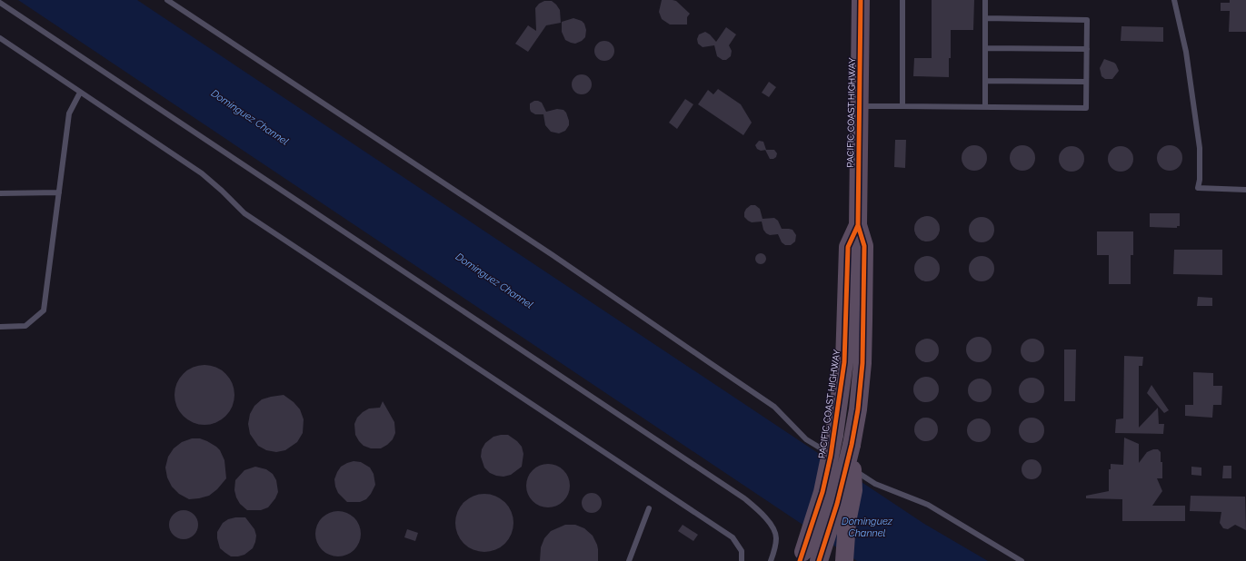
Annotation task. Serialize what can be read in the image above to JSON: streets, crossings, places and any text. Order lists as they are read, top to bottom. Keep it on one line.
{"streets":{"highway":["PACIFIC COAST HIGHWAY"]},"water":["Dominguez Channel"]}
